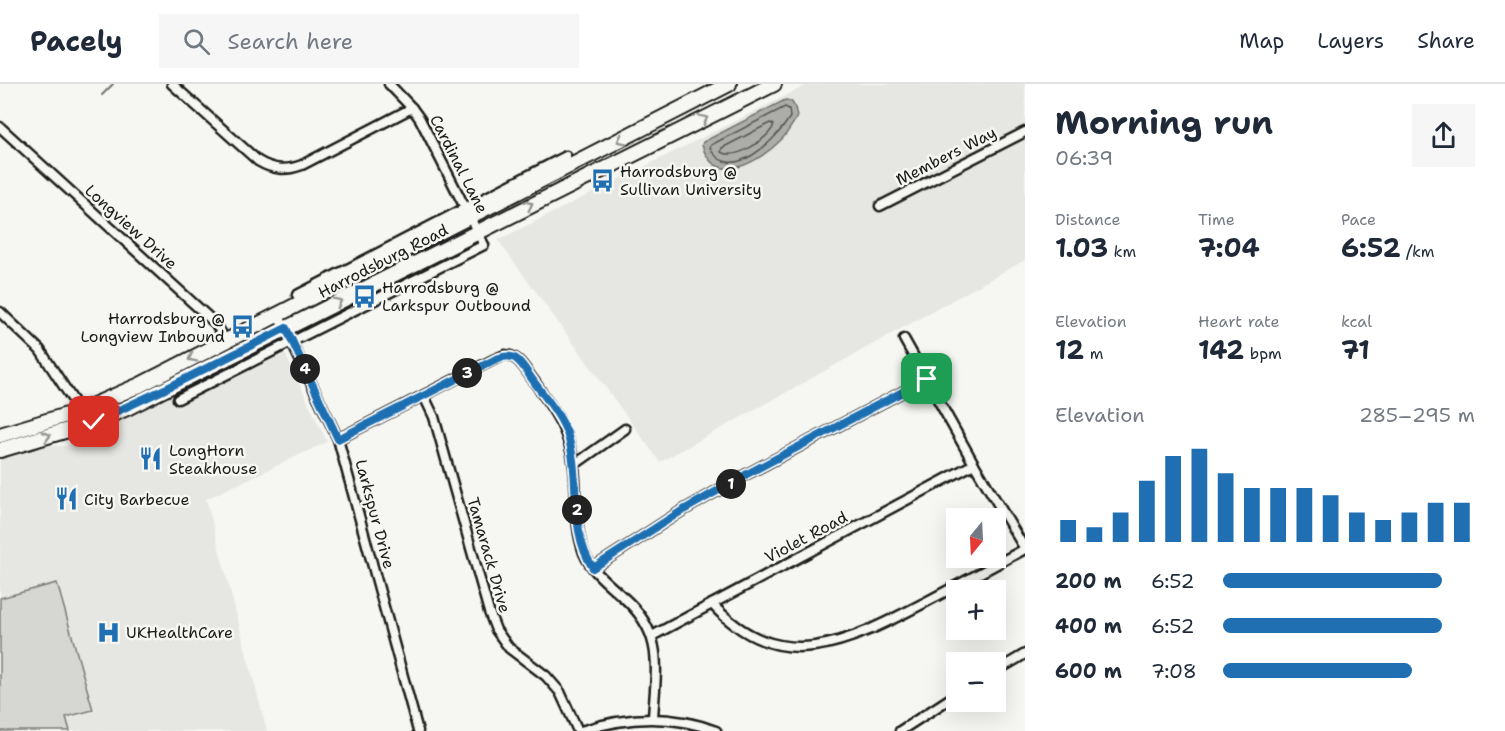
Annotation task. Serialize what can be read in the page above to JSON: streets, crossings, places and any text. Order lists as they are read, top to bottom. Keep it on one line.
{"streets":{"main road":["Harrodsburg Road"],"street":["Members Way","Cardinal Lane","Longview Drive","Larkspur Drive","Violet Road","Tamarack Drive"]},"crossings":[["Cardinal Lane","Harrodsburg Road"],["Longview Drive","Harrodsburg Road"],["Harrodsburg Road","Larkspur Drive"]],"places":{"bus stop":["Harrodsburg @ Sullivan University","Harrodsburg @ Larkspur Outbound","Harrodsburg @ Longview Inbound"],"restaurant":["LongHorn Steakhouse","City Barbecue"],"hospital":["UKHealthCare"]},"north":"bottom","page":{"header":"Pacely","search":"Search here","nav":["Map","Layers","Share"],"heading":["Morning run","06:39"],"stats":[["Distance","1.03 km"],["Time","7:04"],["Pace","6:52 /km"],["Elevation","12 m"],["Heart rate","142 bpm"],["kcal","71"]],"pins":["4","3","1","2"],"chart":["Elevation","285–295 m"],"map_buttons":["+","−"],"list":[{"name":"200 m","note":"6:52"},{"name":"400 m","note":"6:52"},{"name":"600 m","note":"7:08"}]}}
